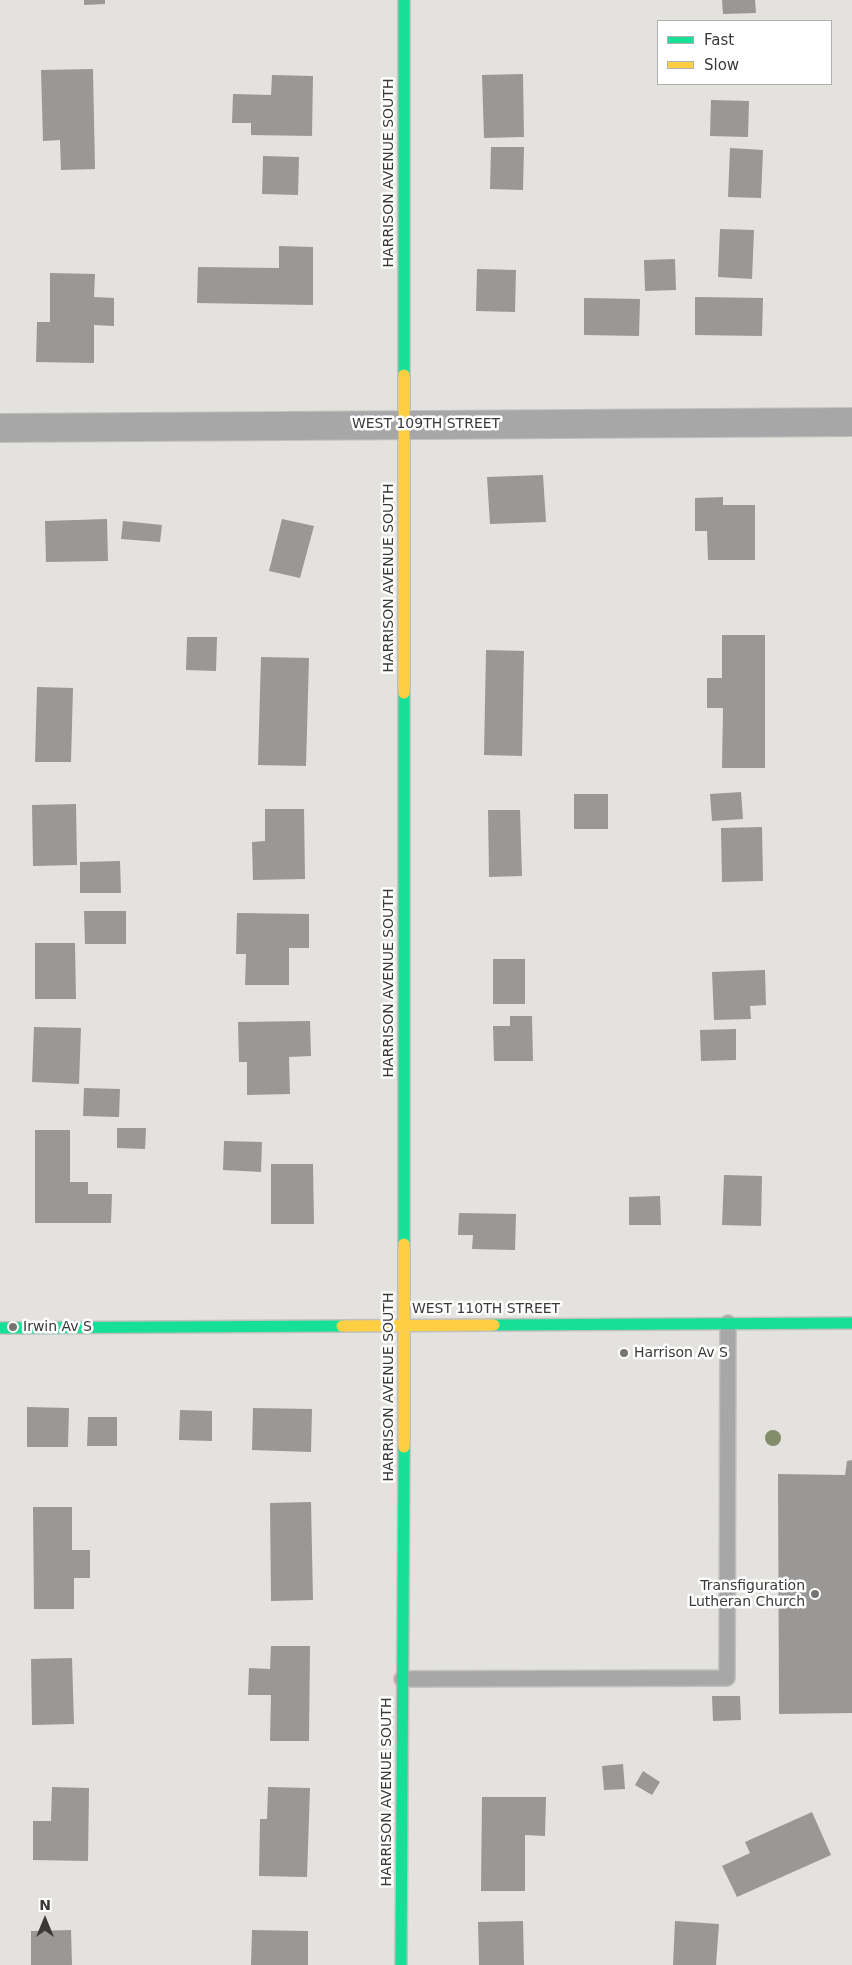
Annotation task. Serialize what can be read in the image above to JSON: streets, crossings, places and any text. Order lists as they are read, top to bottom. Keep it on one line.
{"streets":{"street":["HARRISON AVENUE SOUTH","WEST 109TH STREET","WEST 110TH STREET"]},"crossings":[["HARRISON AVENUE SOUTH","WEST 109TH STREET"],["HARRISON AVENUE SOUTH","WEST 110TH STREET"]],"places":["Irwin Av S","Harrison Av S","Transfiguration Lutheran Church"],"legend":["Fast","Slow"],"north":"top"}
